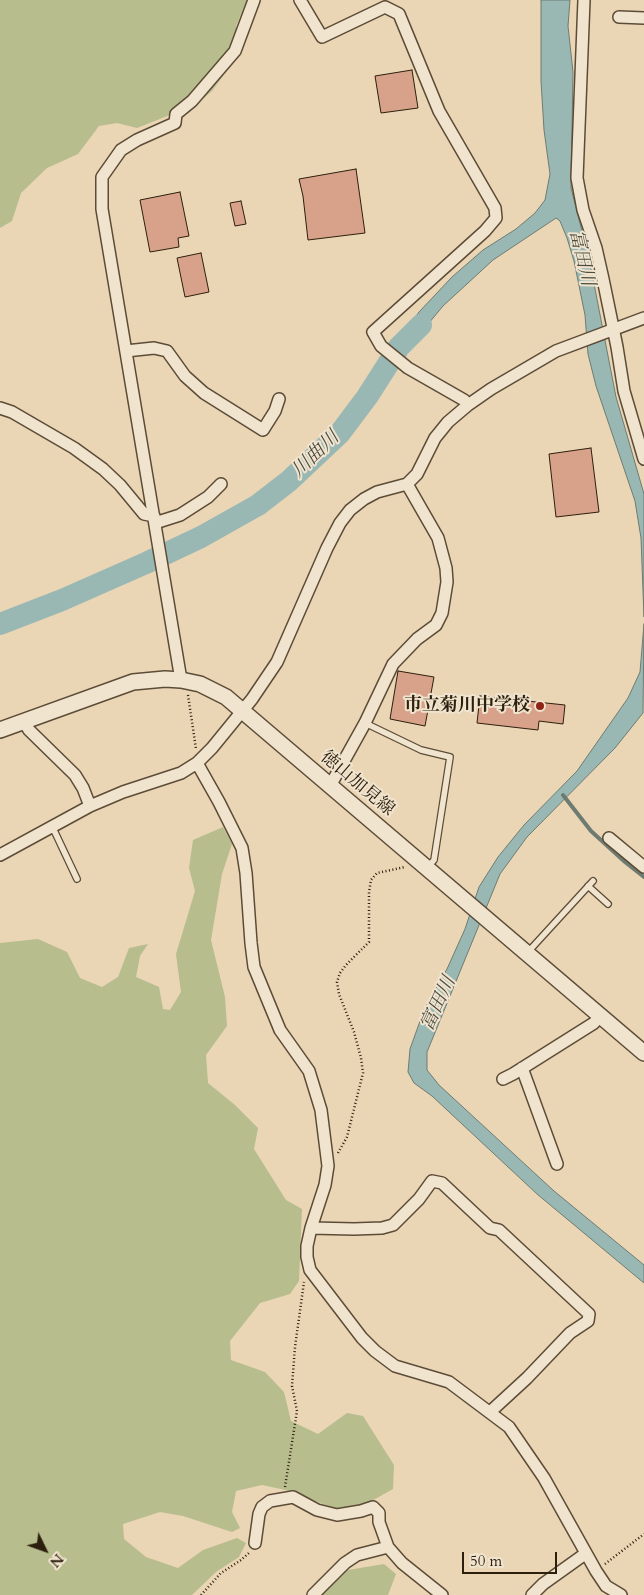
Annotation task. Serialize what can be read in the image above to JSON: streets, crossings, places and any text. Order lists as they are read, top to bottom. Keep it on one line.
{"streets":{"street":["徳山加見線"]},"water":["富田川","川曲川"],"places":["市立菊川中学校"],"scale_bar":"50 m","north":"bottom right"}
